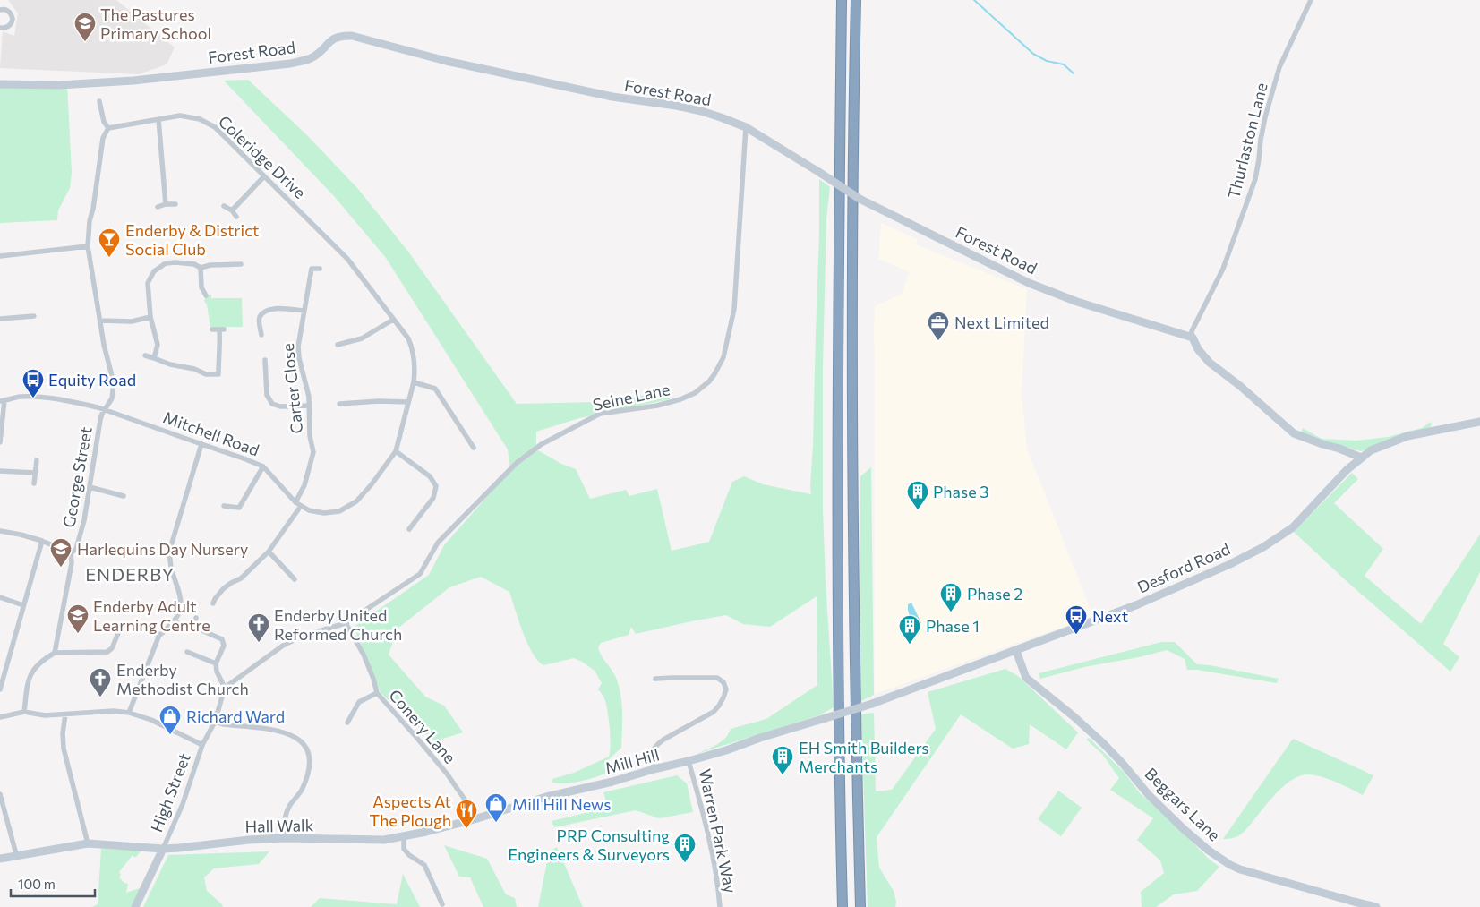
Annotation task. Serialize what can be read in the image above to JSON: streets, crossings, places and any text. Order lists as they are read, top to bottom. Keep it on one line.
{"streets":{"street":["Forest Road","Thurlaston Lane","Coleridge Drive","Carter Close","Seine Lane","Mitchell Road","George Street","Desford Road","Conery Lane","Mill Hill","High Street","Beggars Lane","Hall Walk","Warren Park Way"]},"crossings":[["Forest Road","Thurlaston Lane"],["Forest Road","Seine Lane"],["Coleridge Drive","Mitchell Road"],["Carter Close","Mitchell Road"],["Seine Lane","Conery Lane"],["Seine Lane","High Street"],["Mitchell Road","George Street"],["Desford Road","Mill Hill"],["Desford Road","Beggars Lane"],["Conery Lane","Mill Hill"],["Mill Hill","Hall Walk"],["Mill Hill","Warren Park Way"],["High Street","Hall Walk"]],"districts":["ENDERBY"],"places":{"school or university":["The Pastures Primary School","Harlequins Day Nursery","Enderby Adult Learning Centre"],"bar":["Enderby & District Social Club"],"office":["Next Limited"],"bus stop":["Equity Road","Next"],"building":["Phase 3","Phase 2","Phase 1","EH Smith Builders Merchants","PRP Consulting Engineers & Surveyors"],"church":["Enderby United Reformed Church","Enderby Methodist Church"],"shop":["Richard Ward","Mill Hill News"],"restaurant":["Aspects At The Plough"]},"scale_bar":"100 m"}
